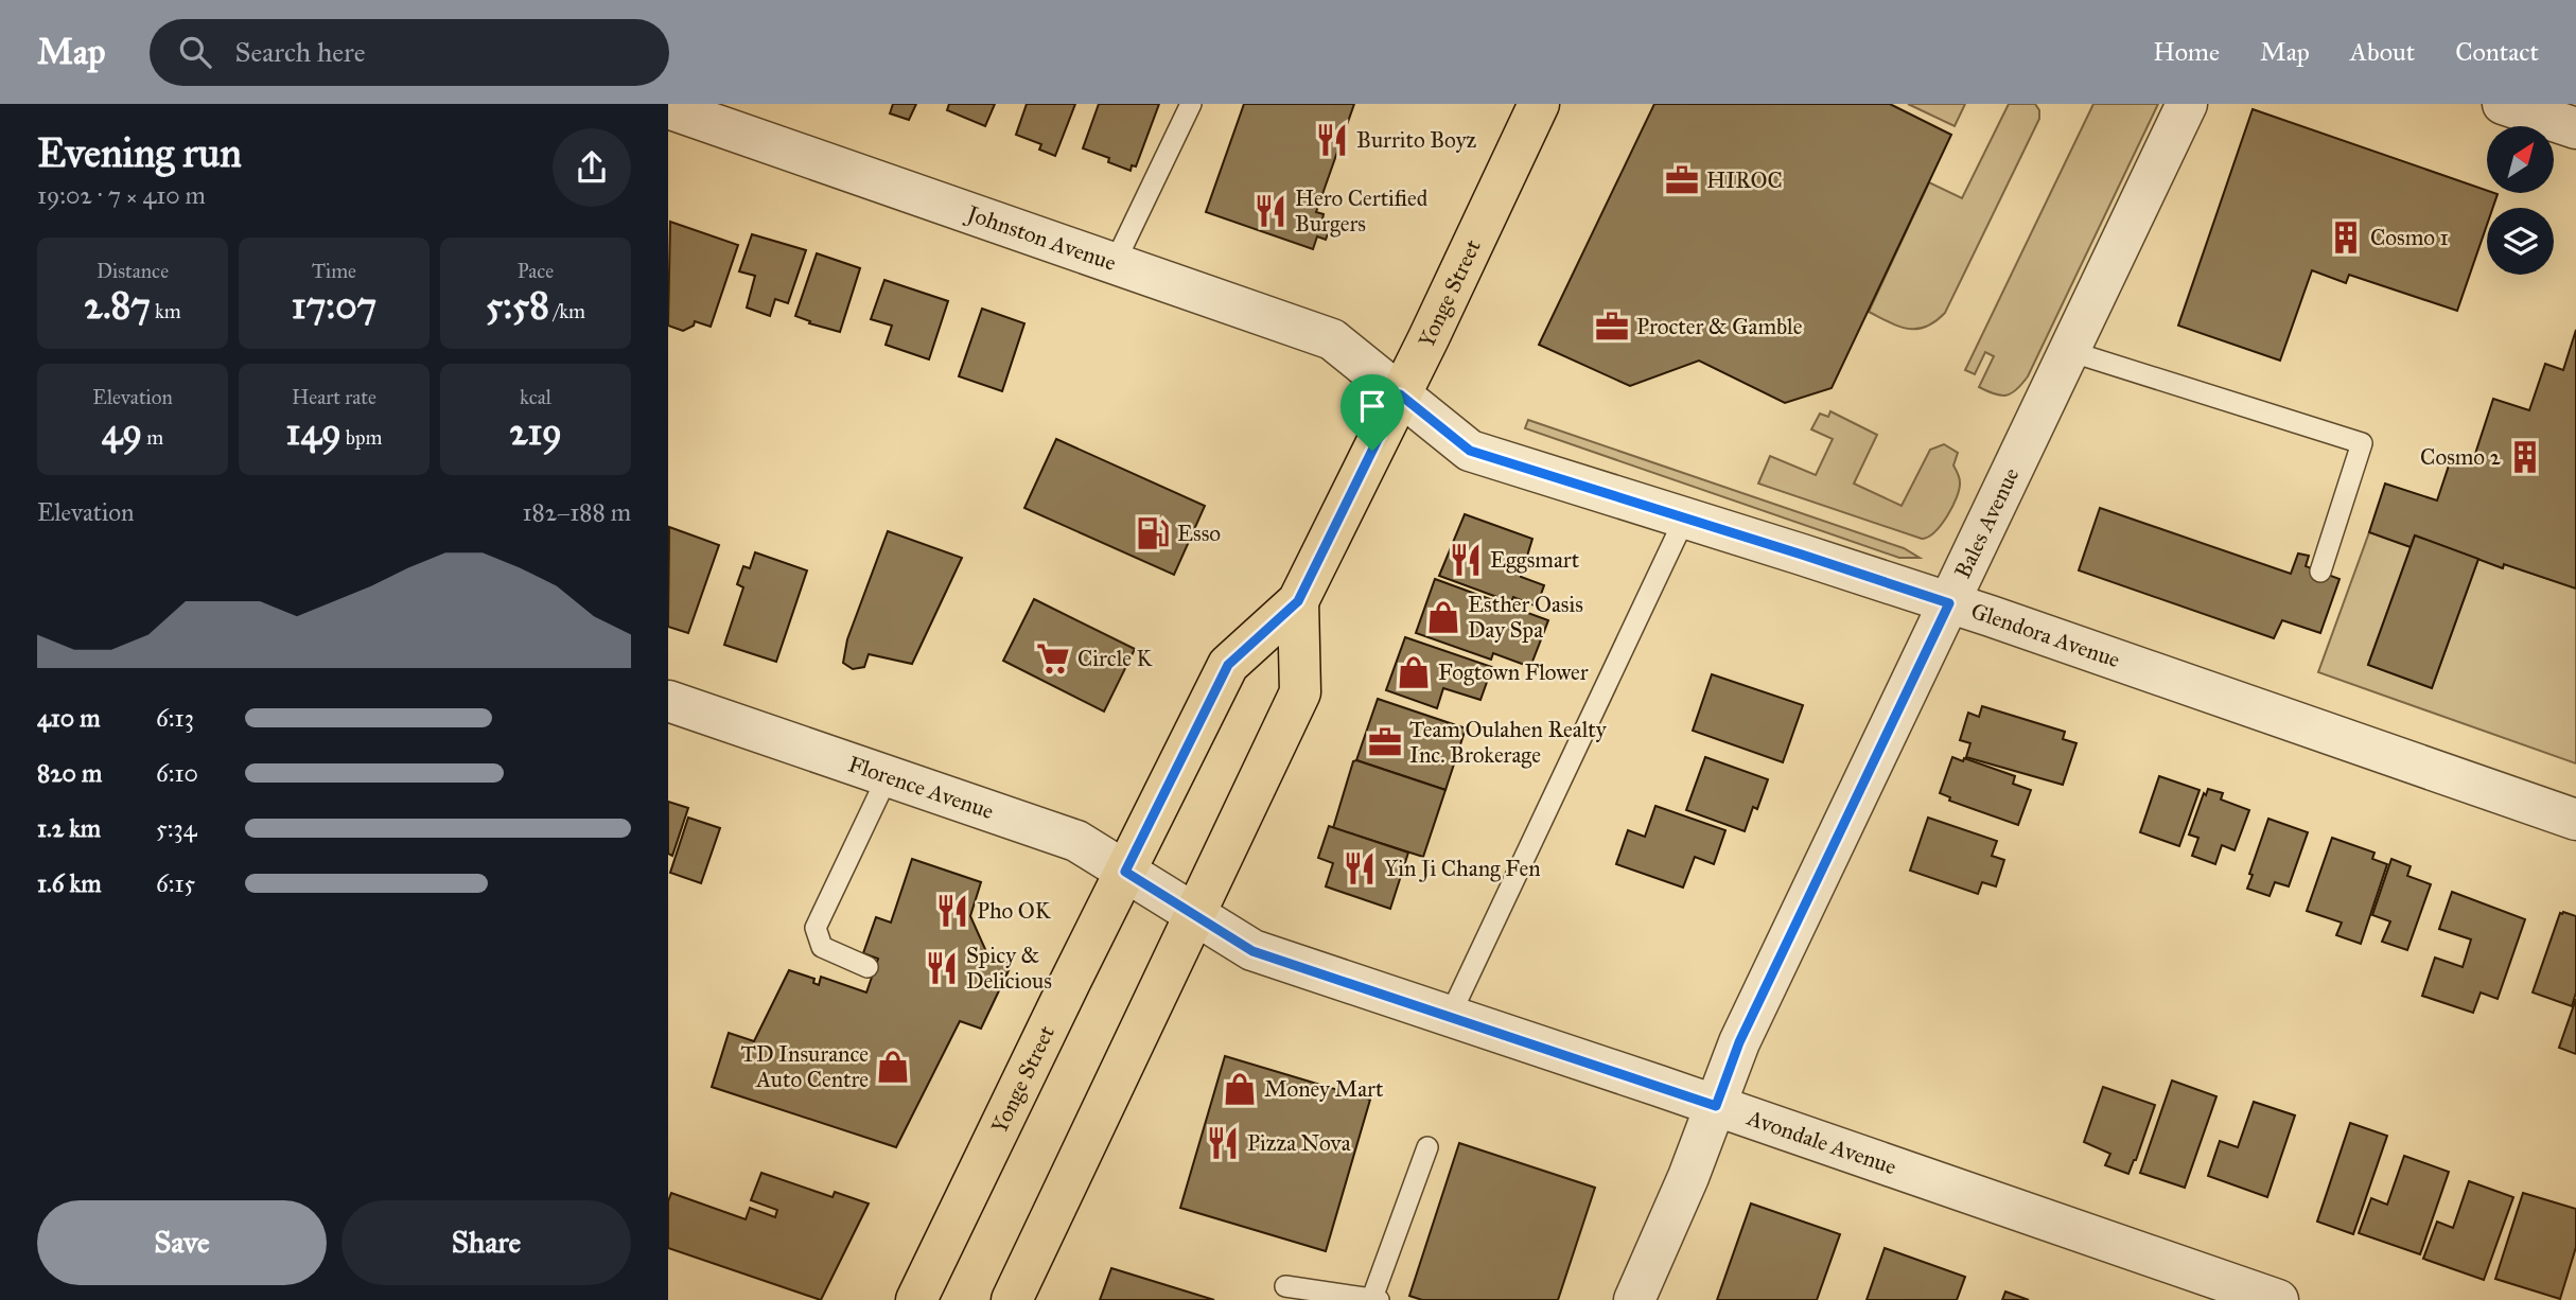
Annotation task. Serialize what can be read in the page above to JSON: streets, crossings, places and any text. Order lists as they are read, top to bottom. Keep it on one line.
{"streets":{"main road":["Yonge Street"],"street":["Johnston Avenue","Bales Avenue","Glendora Avenue","Florence Avenue","Avondale Avenue"]},"crossings":[["Johnston Avenue","Yonge Street"],["Johnston Avenue","Glendora Avenue"],["Yonge Street","Glendora Avenue"],["Yonge Street","Florence Avenue"],["Yonge Street","Avondale Avenue"],["Bales Avenue","Glendora Avenue"],["Bales Avenue","Avondale Avenue"],["Florence Avenue","Avondale Avenue"]],"places":{"restaurant":["Burrito Boyz","Hero Certified Burgers","Eggsmart","Yin Ji Chang Fen","Pho OK","Spicy & Delicious","Pizza Nova"],"office":["HIROC","Procter & Gamble","Team Oulahen Realty Inc. Brokerage"],"building":["Cosmo 1","Cosmo 2"],"fuel station":["Esso"],"shop":["Esther Oasis Day Spa","Fogtown Flower","TD Insurance Auto Centre","Money Mart"],"supermarket":["Circle K"]},"north":"top right","page":{"header":"Map","search":"Search here","nav":["Home","Map","About","Contact"],"heading":["Evening run","19:02 · 7 × 410 m"],"stats":[["Distance","2.87 km"],["Time","17:07"],["Pace","5:58 /km"],["Elevation","49 m"],["Heart rate","149 bpm"],["kcal","219"]],"chart":["Elevation","182–188 m"],"list":[{"name":"410 m","note":"6:13"},{"name":"820 m","note":"6:10"},{"name":"1.2 km","note":"5:34"},{"name":"1.6 km","note":"6:15"}],"buttons":["Save","Share"]}}
